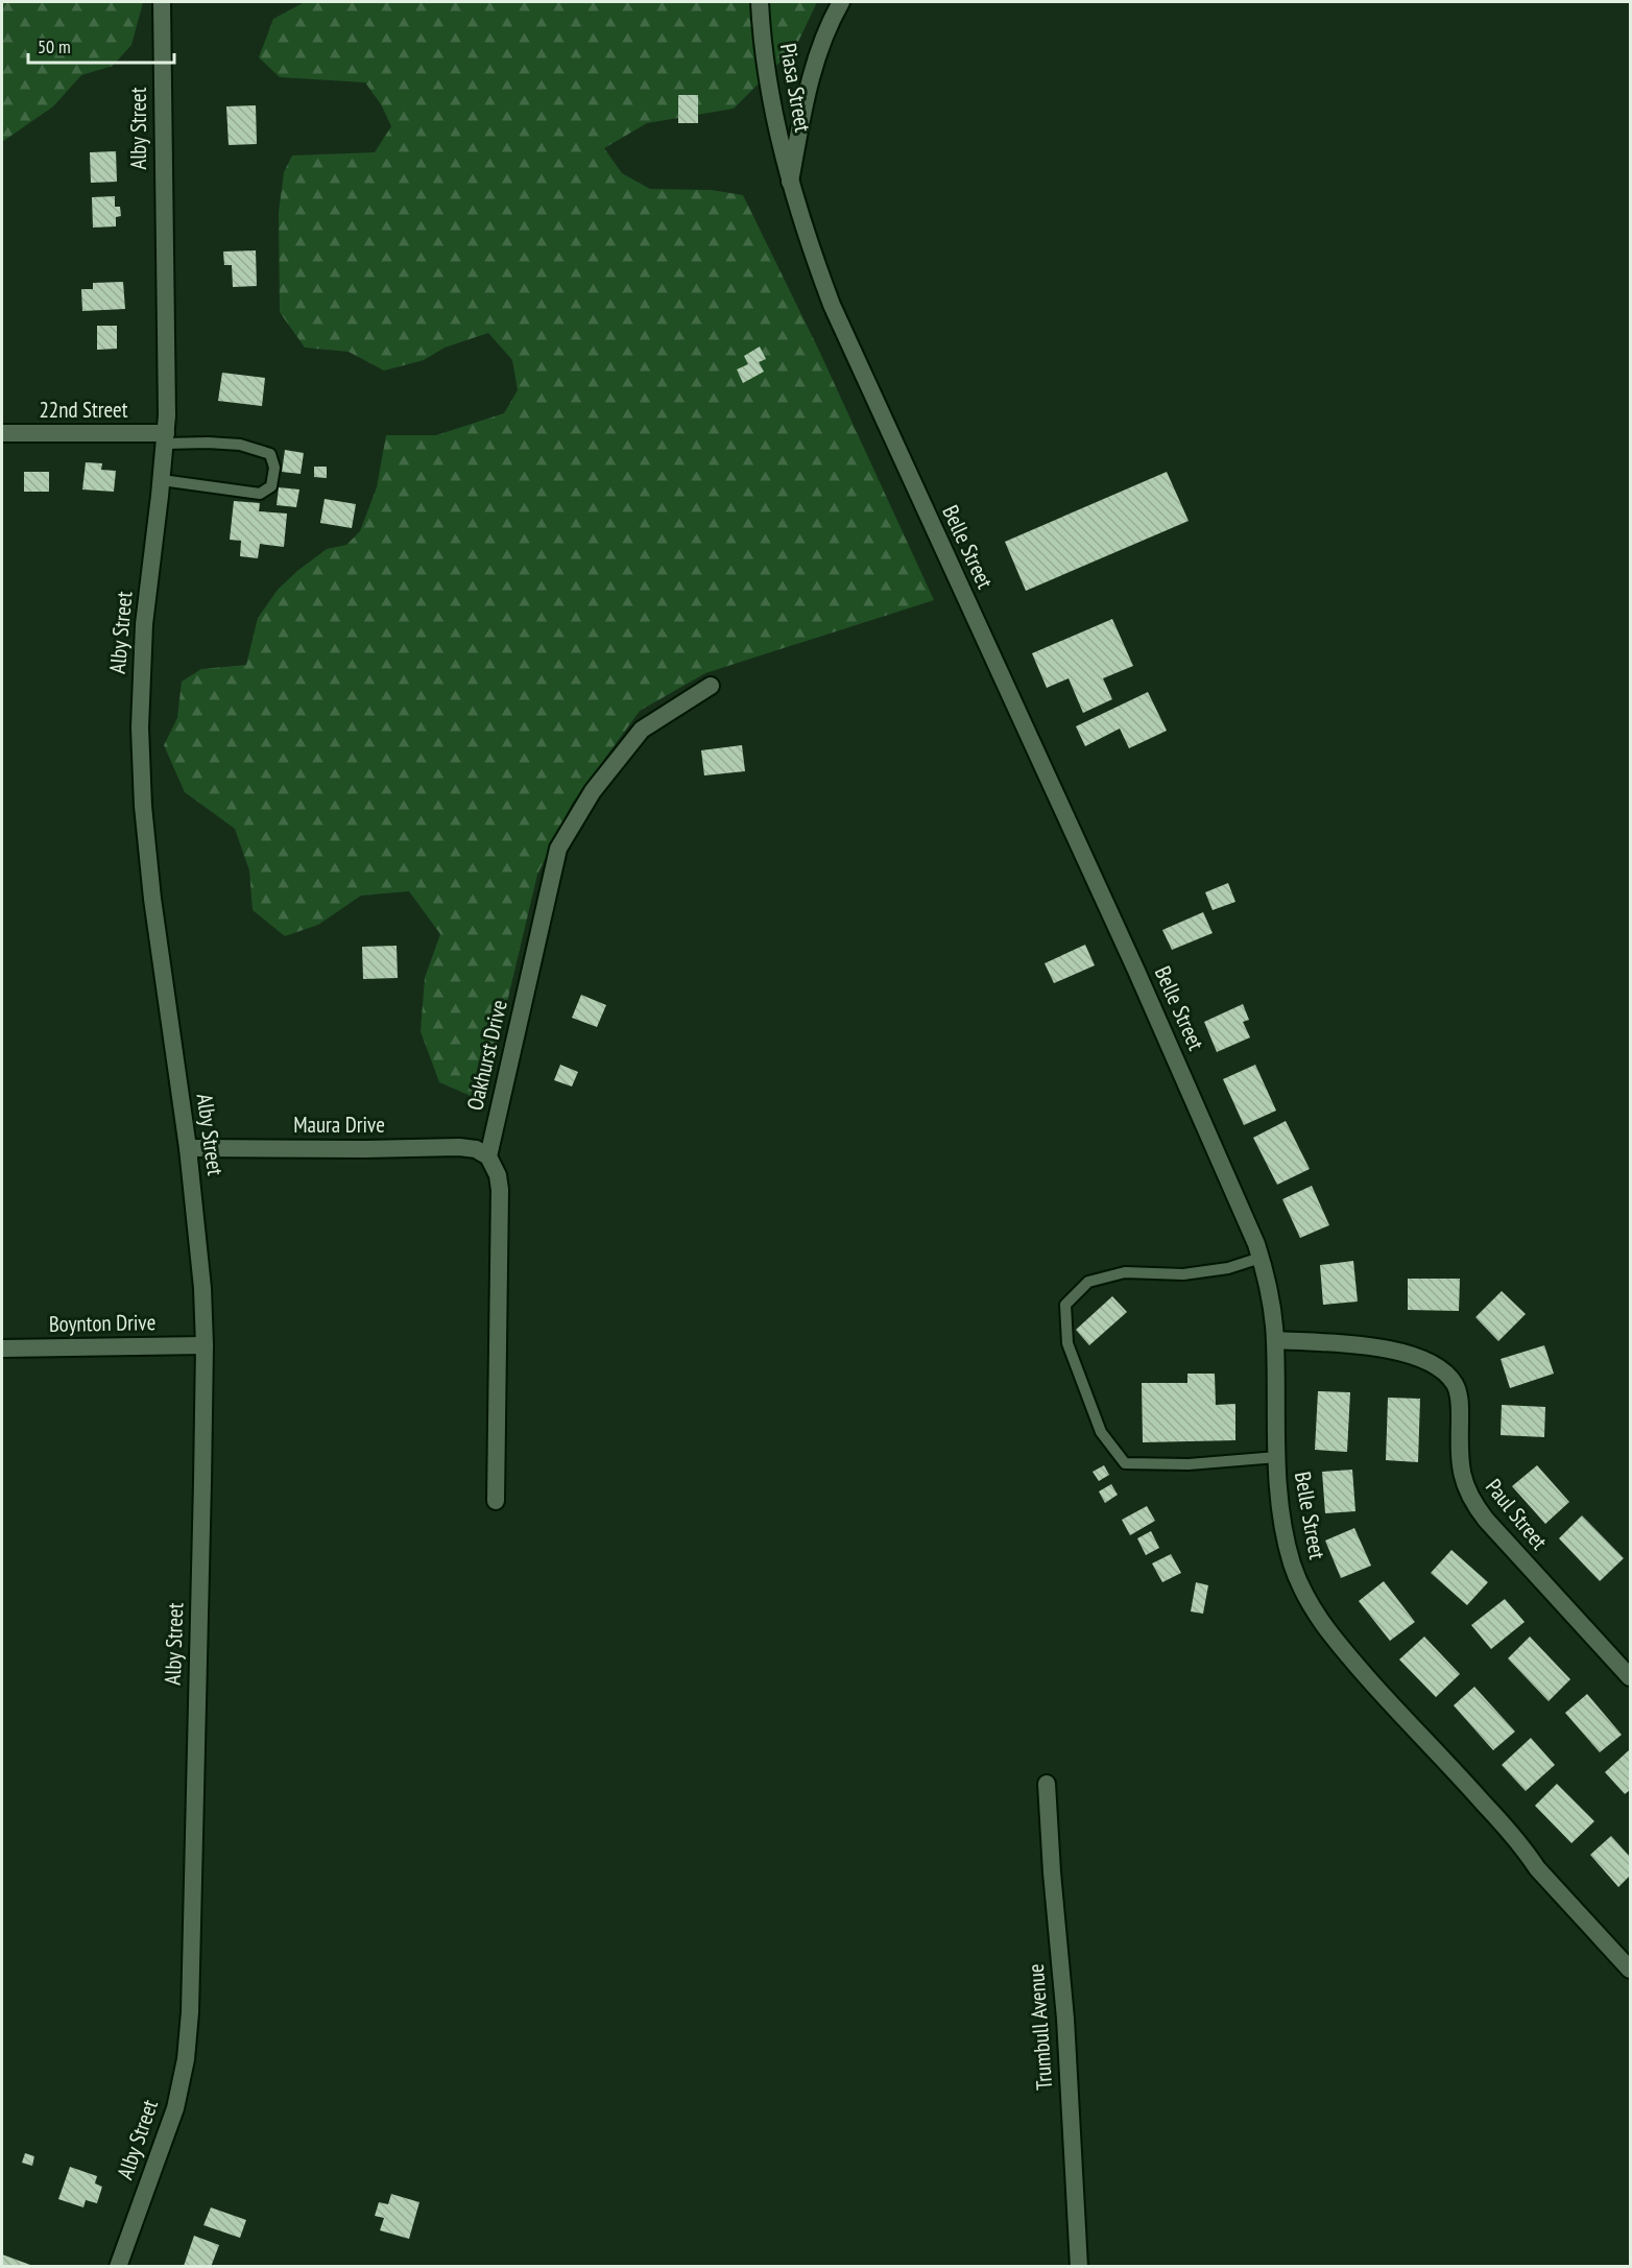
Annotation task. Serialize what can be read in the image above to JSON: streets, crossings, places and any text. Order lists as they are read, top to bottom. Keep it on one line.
{"streets":{"street":["Piasa Street","Alby Street","22nd Street","Belle Street","Oakhurst Drive","Maura Drive","Boynton Drive","Paul Street","Trumbull Avenue"]},"crossings":[["Piasa Street","Belle Street"],["Alby Street","22nd Street"],["Alby Street","Maura Drive"],["Alby Street","Boynton Drive"],["Belle Street","Paul Street"],["Oakhurst Drive","Maura Drive"]],"scale_bar":"50 m"}
